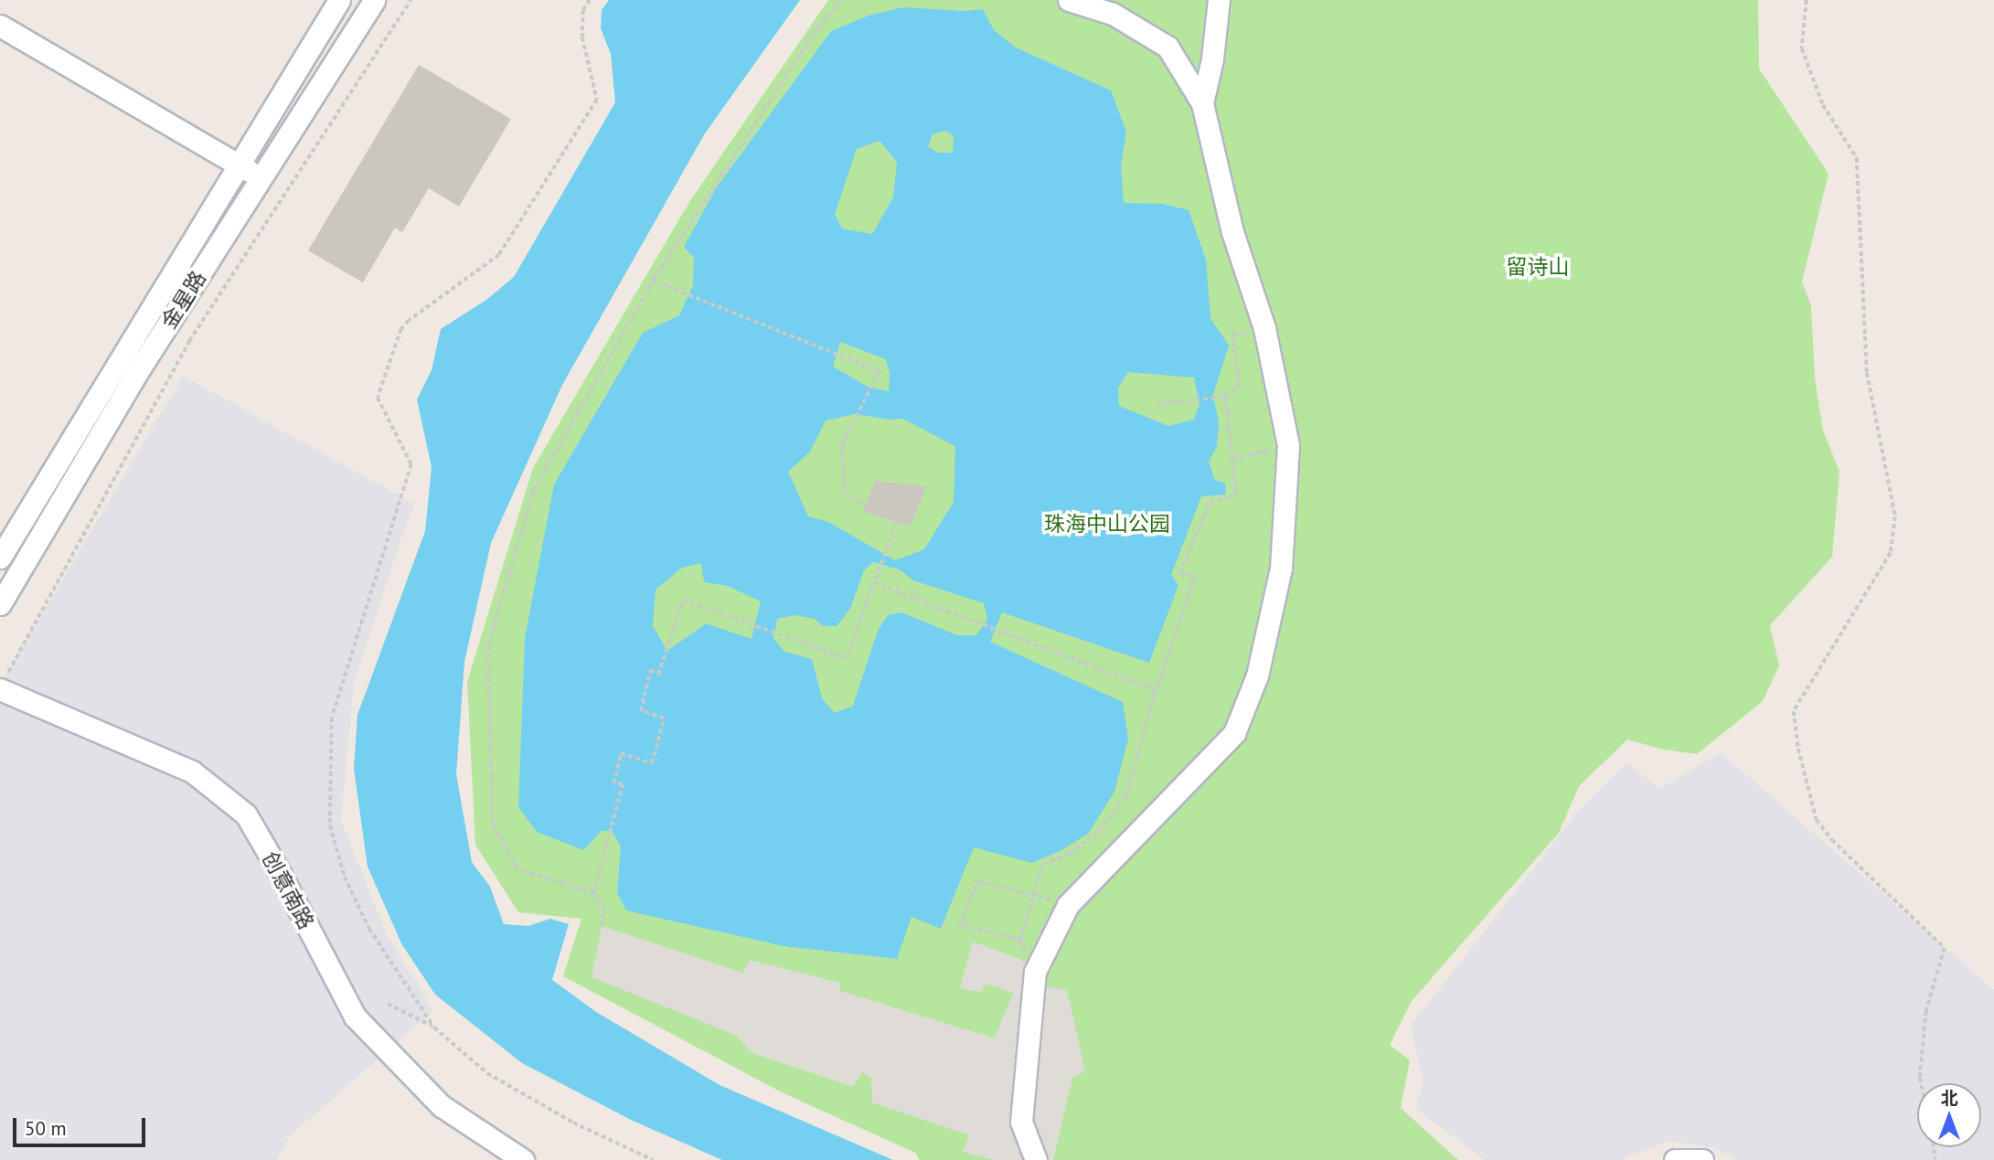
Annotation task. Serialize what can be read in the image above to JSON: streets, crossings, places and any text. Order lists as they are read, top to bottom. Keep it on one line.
{"streets":{"street":["金星路","创意南路"]},"parks":["留诗山","珠海中山公园"],"scale_bar":"50 m","north":"top"}
